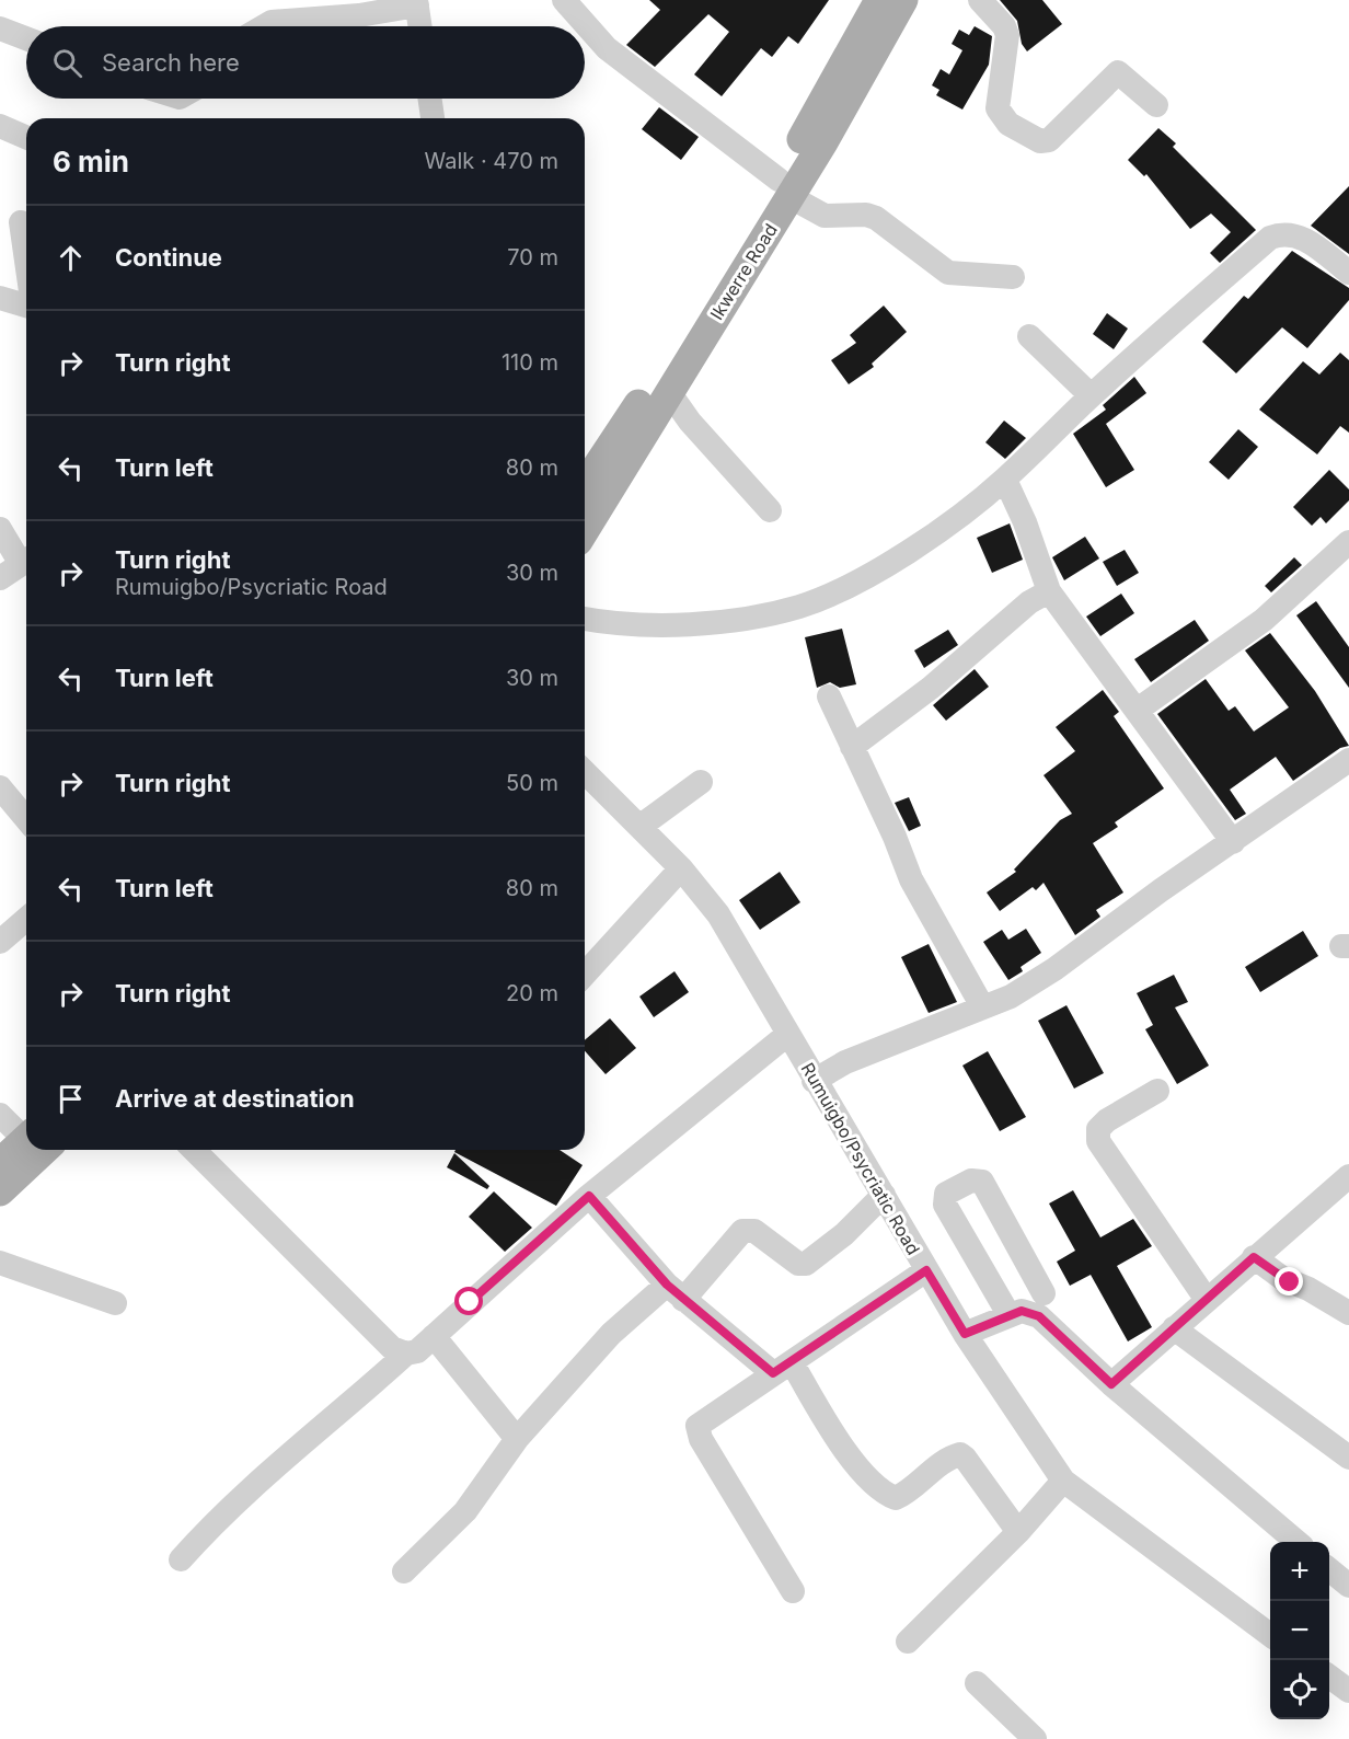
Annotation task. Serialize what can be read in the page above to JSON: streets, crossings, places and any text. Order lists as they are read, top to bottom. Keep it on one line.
{"streets":{"main road":["Ikwerre Road"],"street":["Rumuigbo/Psycriatic Road"]},"page":{"search":"Search here","heading":["6 min","Walk · 470 m"],"list":[["Continue","70 m"],["Turn right","110 m"],["Turn left","80 m"],["Turn right","Rumuigbo/Psycriatic Road","30 m"],["Turn left","30 m"],["Turn right","50 m"],["Turn left","80 m"],["Turn right","20 m"],"Arrive at destination"],"map_buttons":["+","−"]}}
